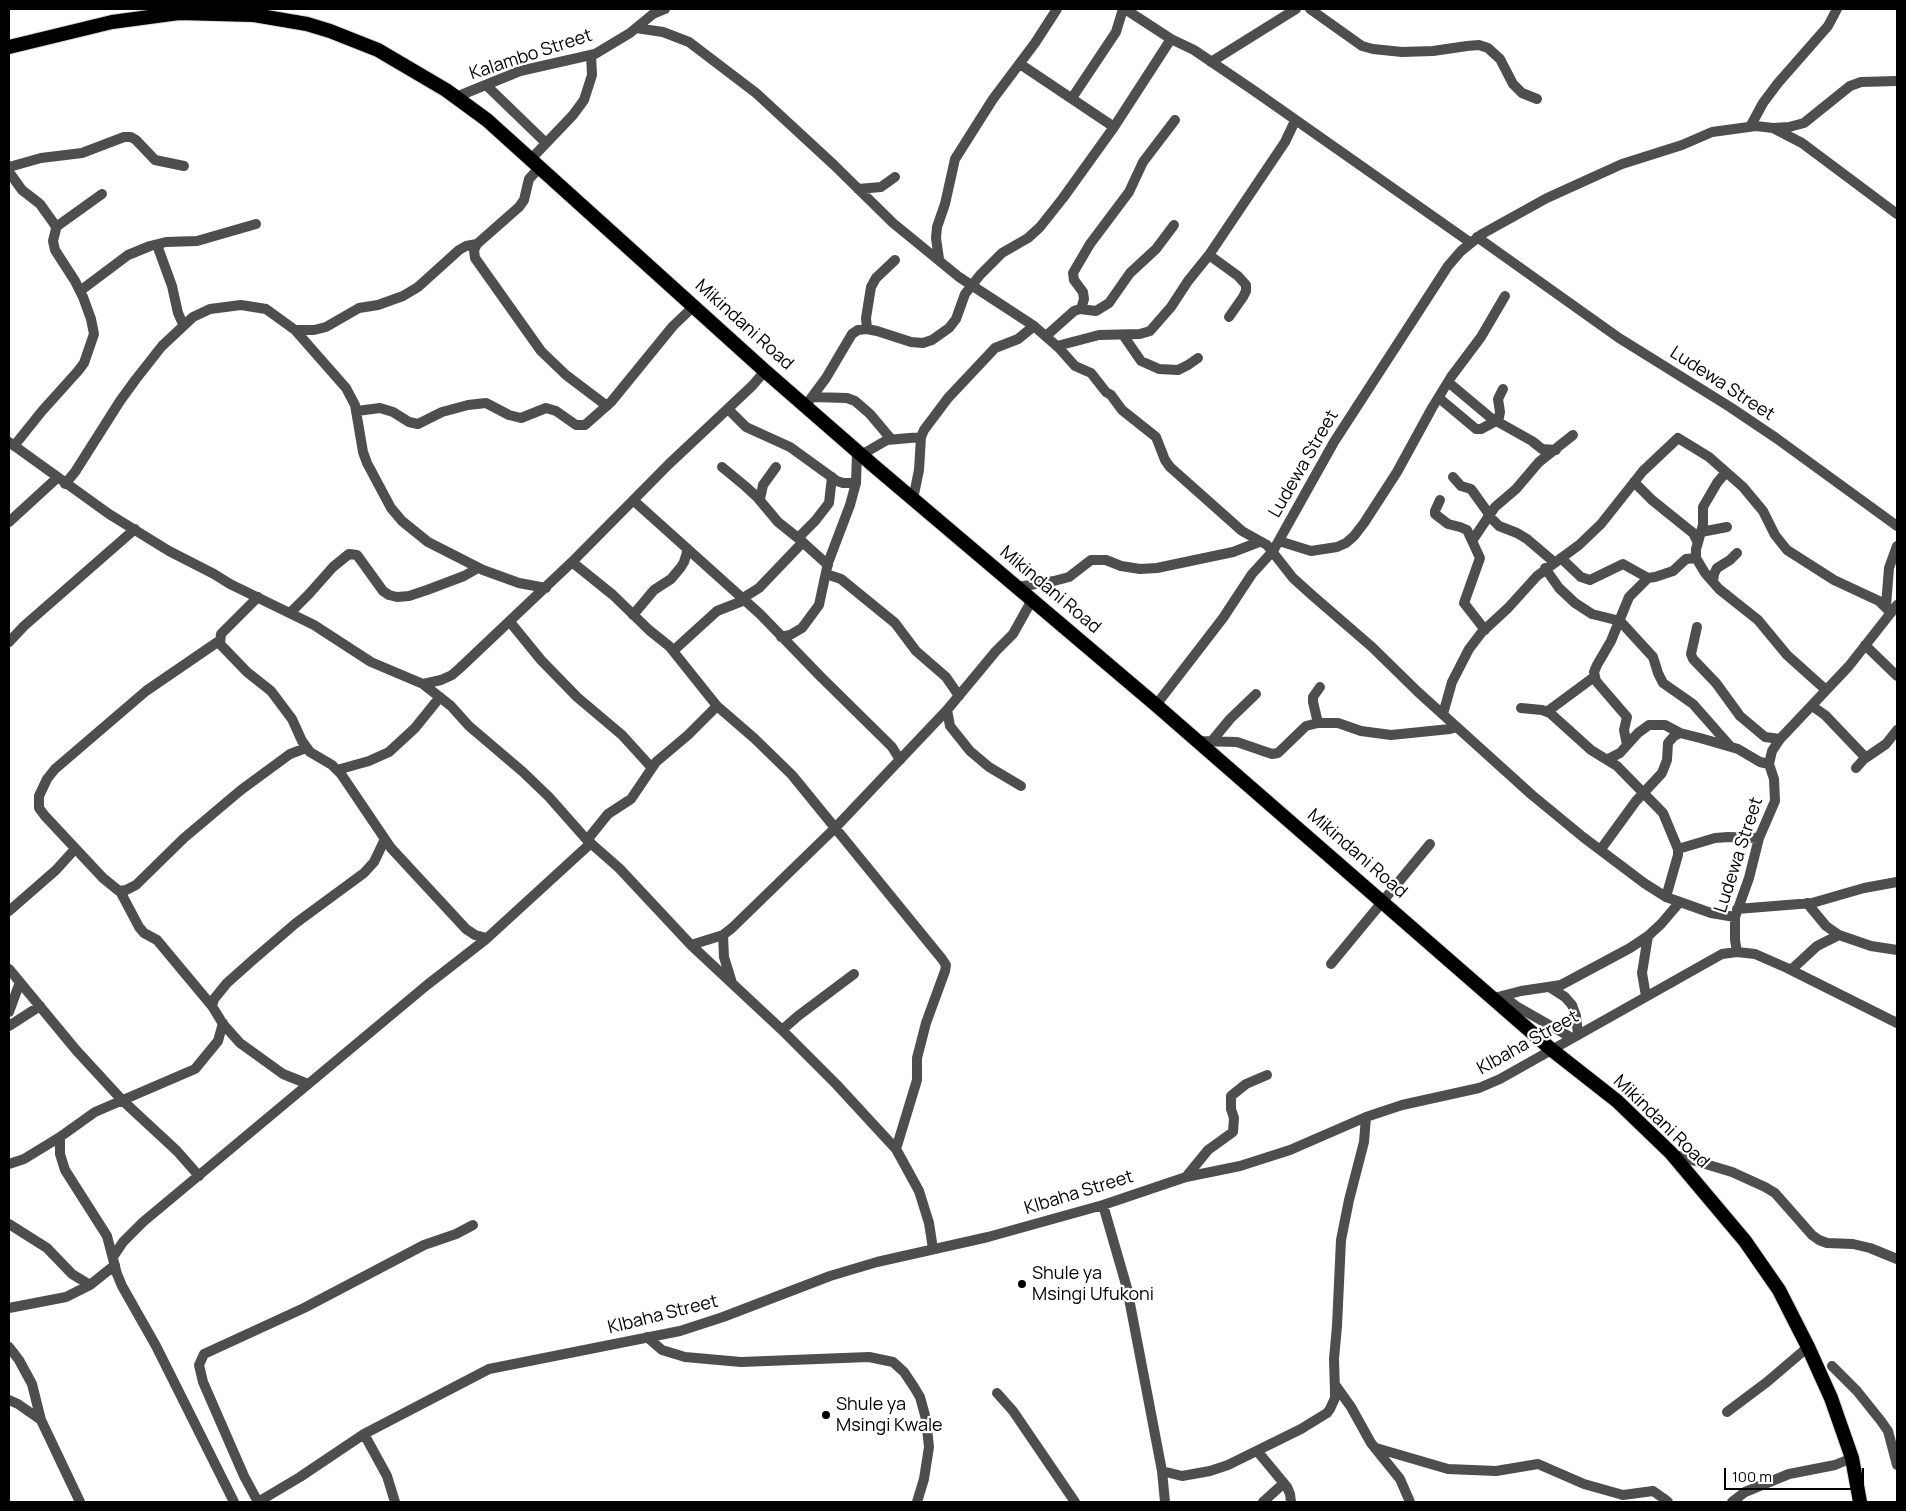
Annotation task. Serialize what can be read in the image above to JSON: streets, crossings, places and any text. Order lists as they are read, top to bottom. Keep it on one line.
{"streets":{"highway":["Mikindani Road"],"street":["Kalambo Street","Ludewa Street","KIbaha Street"]},"crossings":[["Kalambo Street","Mikindani Road"],["Mikindani Road","Ludewa Street"],["Mikindani Road","KIbaha Street"],["Ludewa Street","KIbaha Street"]],"places":["Shule ya Msingi Ufukoni","Shule ya Msingi Kwale"],"scale_bar":"100 m"}
